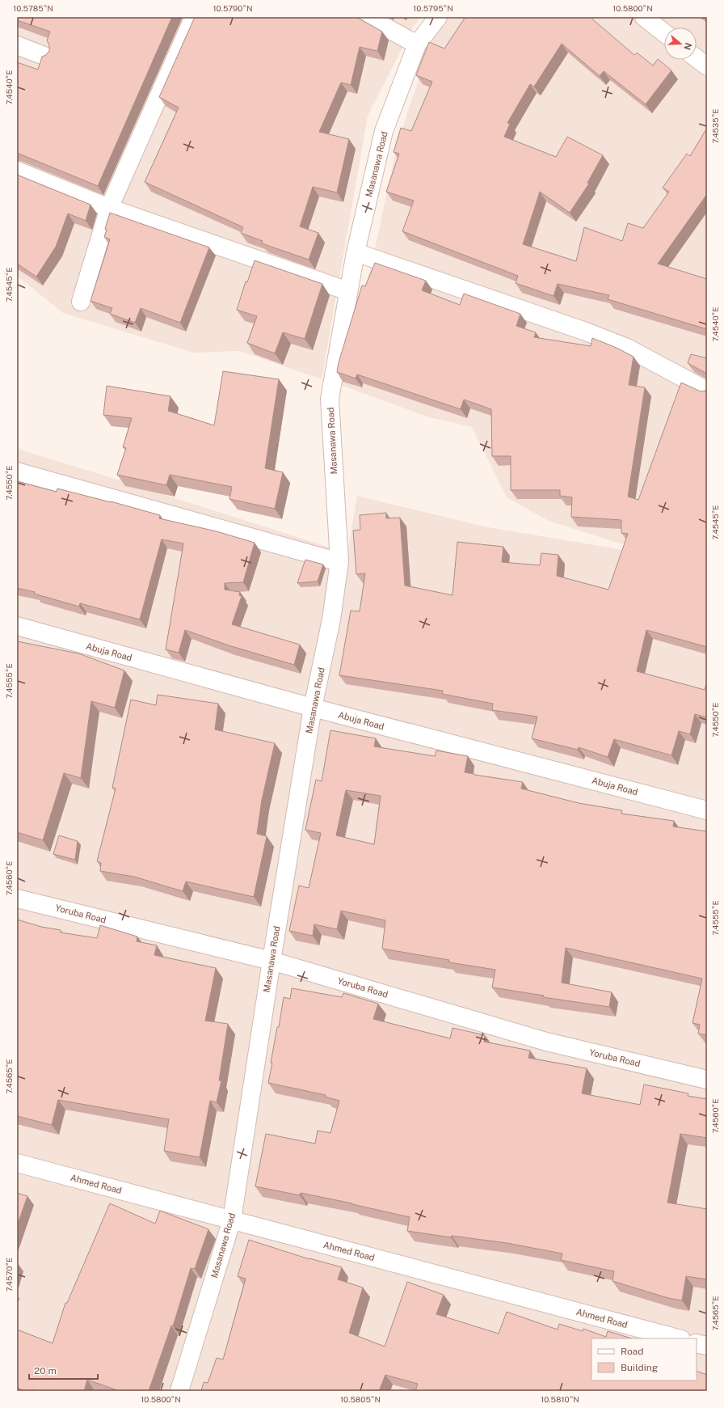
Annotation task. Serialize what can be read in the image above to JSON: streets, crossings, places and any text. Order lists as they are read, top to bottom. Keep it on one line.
{"streets":{"street":["Masanawa Road","Abuja Road","Yoruba Road","Ahmed Road"]},"crossings":[["Masanawa Road","Abuja Road"],["Masanawa Road","Yoruba Road"],["Masanawa Road","Ahmed Road"]],"legend":["Road","Building"],"scale_bar":"20 m","north":"right","coordinates":["10.5785°N","10.5790°N","10.5795°N","10.5800°N","7.4540°E","7.4535°E","7.4545°E","7.4550°E","7.4555°E","7.4560°E","7.4565°E","7.4570°E","10.5805°N","10.5810°N"]}
